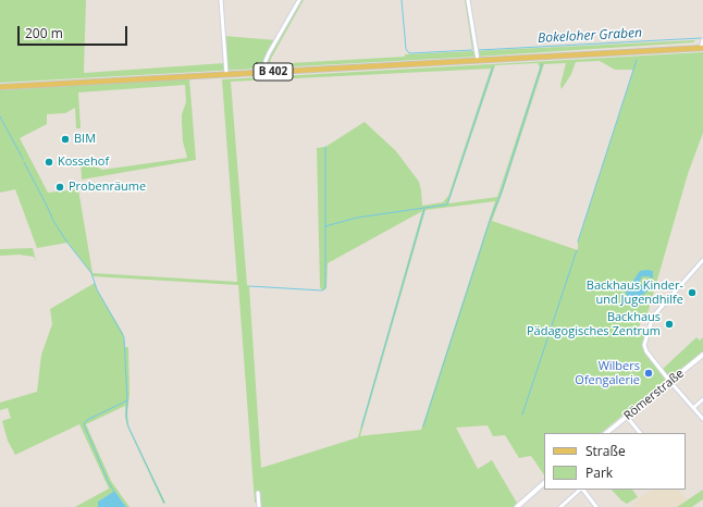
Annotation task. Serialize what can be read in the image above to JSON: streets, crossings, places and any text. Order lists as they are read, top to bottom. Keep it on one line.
{"streets":{"main road":["B 402"],"street":["Römerstraße"]},"water":["Bokeloher Graben"],"places":["BIM","Kossehof","Probenräume","Backhaus Kinder- und Jugendhilfe","Backhaus Pädagogisches Zentrum","Wilbers Ofengalerie"],"legend":["Straße","Park"],"scale_bar":"200 m"}
